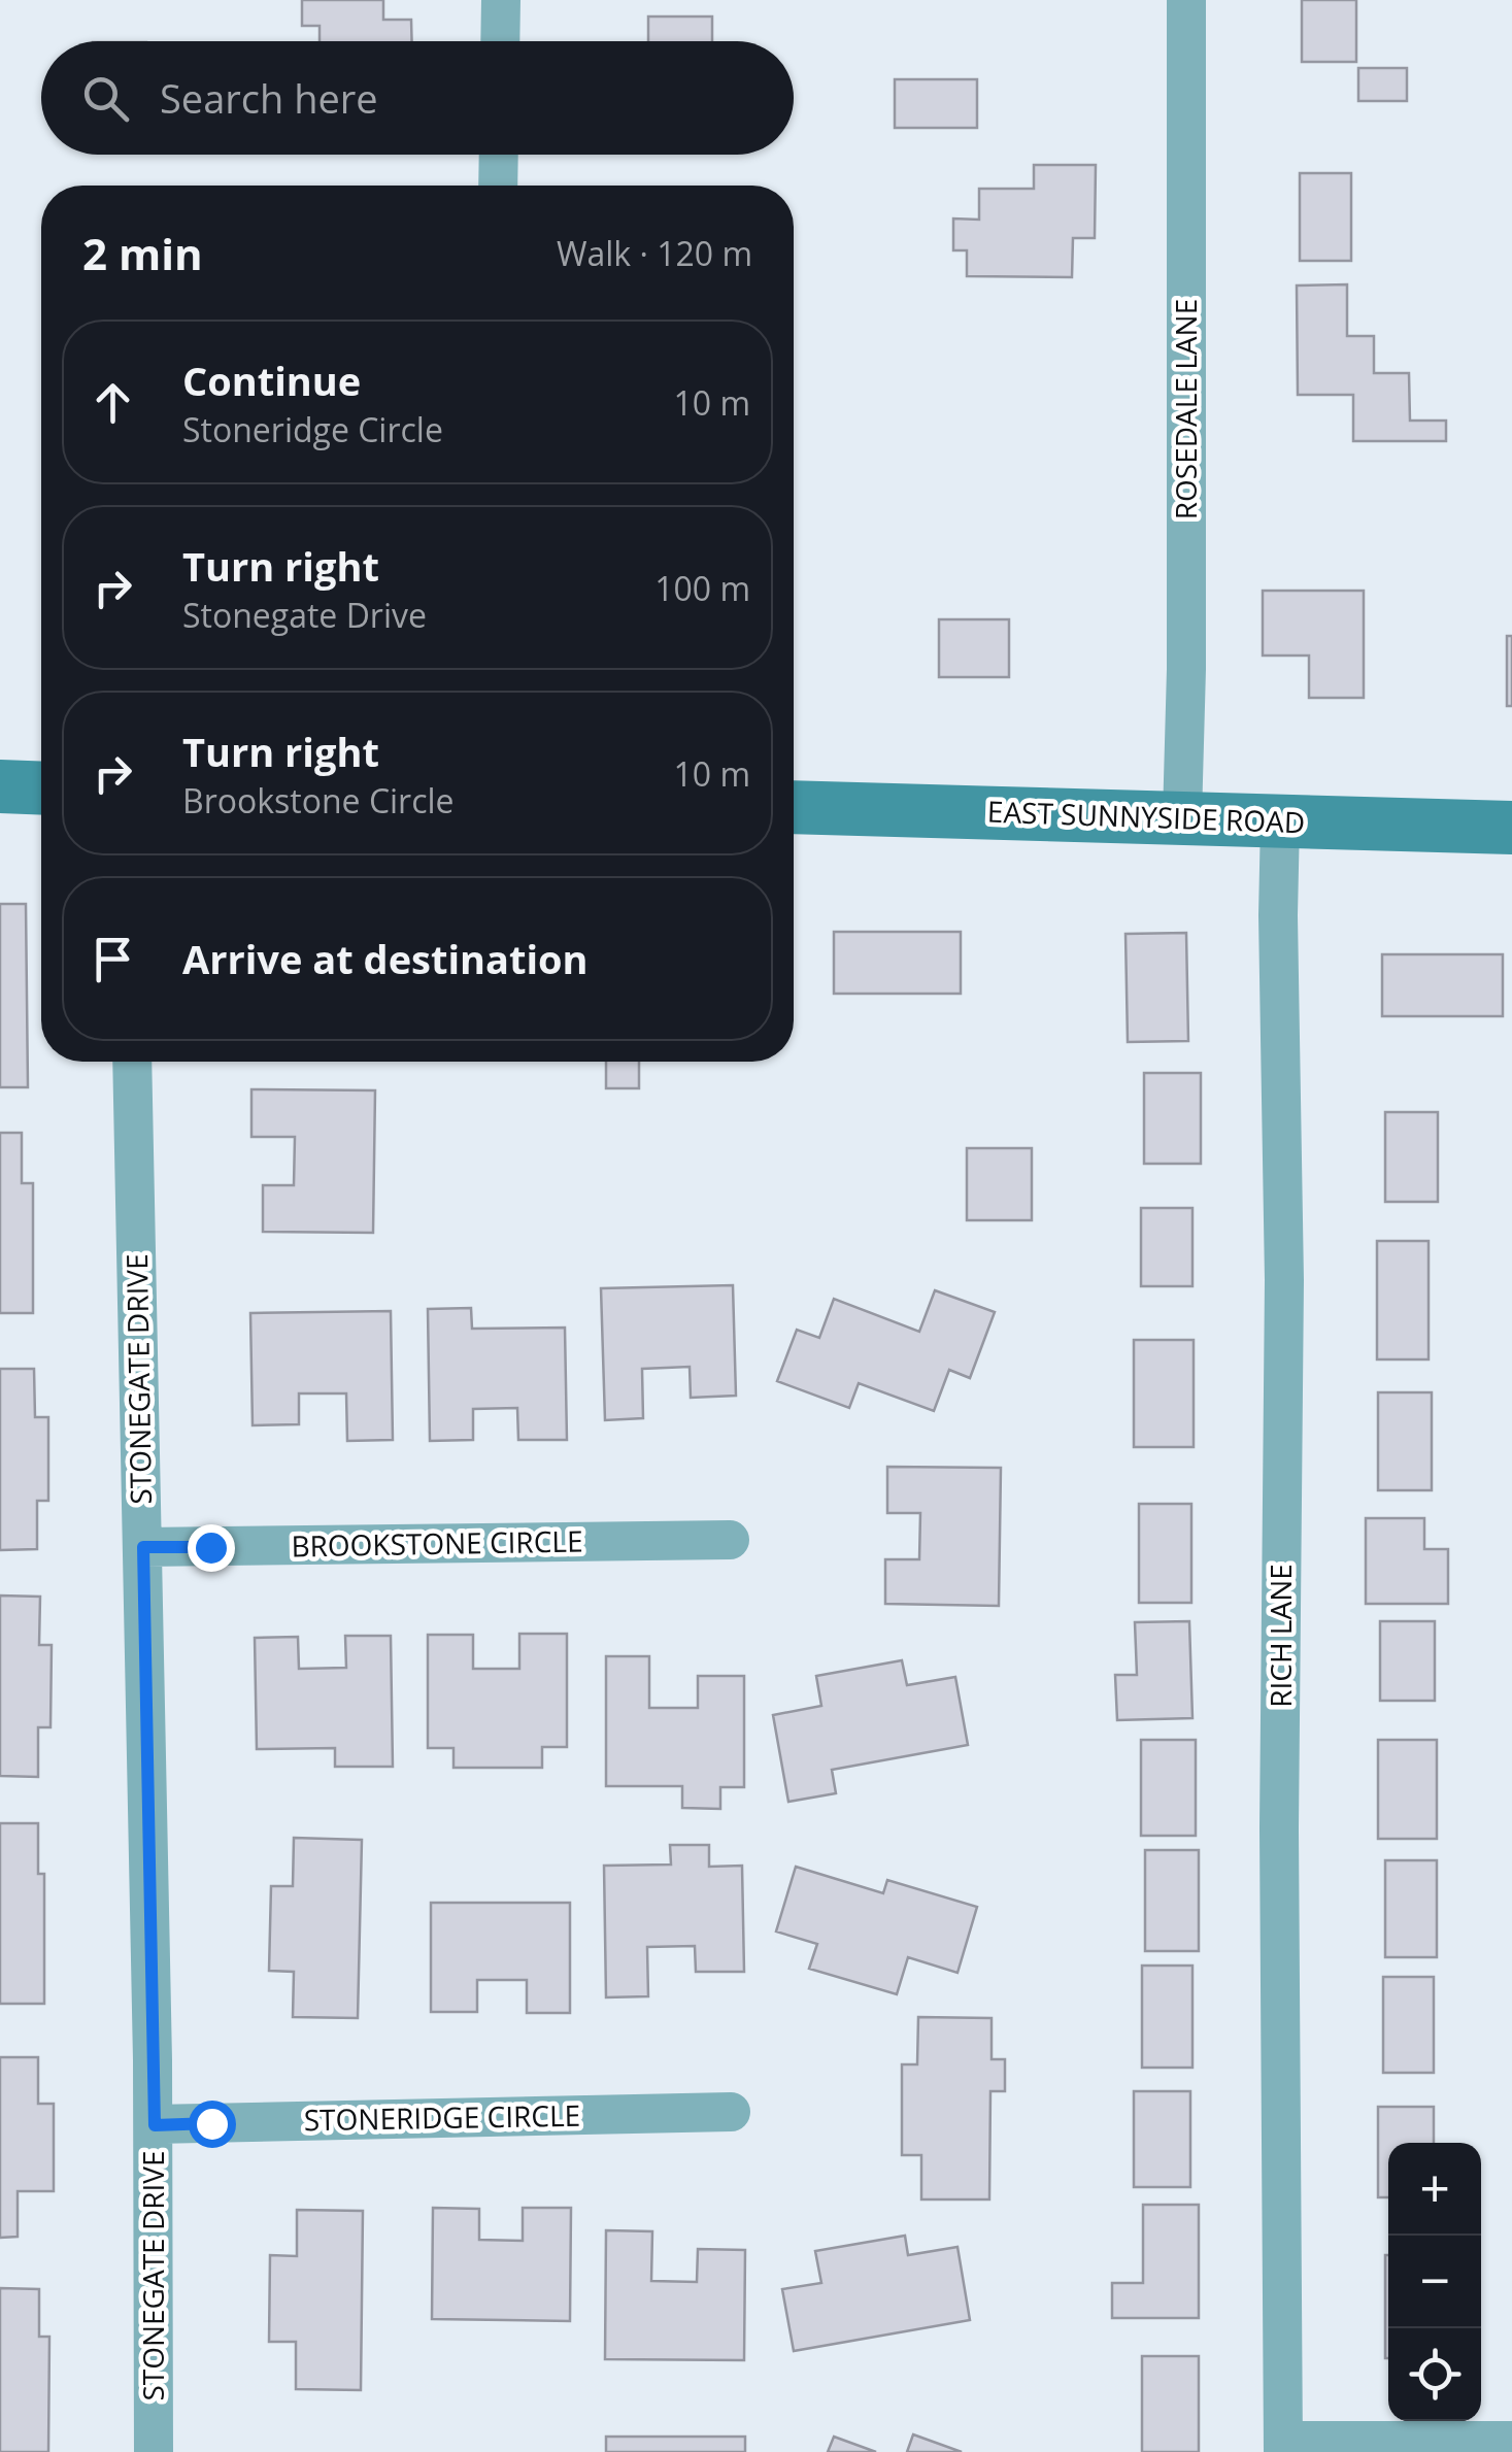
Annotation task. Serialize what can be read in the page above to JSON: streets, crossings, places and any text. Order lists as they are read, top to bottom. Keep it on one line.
{"streets":{"main road":["EAST SUNNYSIDE ROAD"],"street":["ROSEDALE LANE","STONEGATE DRIVE","BROOKSTONE CIRCLE","RICH LANE","STONERIDGE CIRCLE"]},"crossings":[["ROSEDALE LANE","EAST SUNNYSIDE ROAD"],["EAST SUNNYSIDE ROAD","RICH LANE"],["STONEGATE DRIVE","BROOKSTONE CIRCLE"],["STONEGATE DRIVE","STONERIDGE CIRCLE"]],"page":{"search":"Search here","heading":["2 min","Walk · 120 m"],"list":[["Continue","Stoneridge Circle","10 m"],["Turn right","Stonegate Drive","100 m"],["Turn right","Brookstone Circle","10 m"],"Arrive at destination"],"map_buttons":["+","−"]}}
